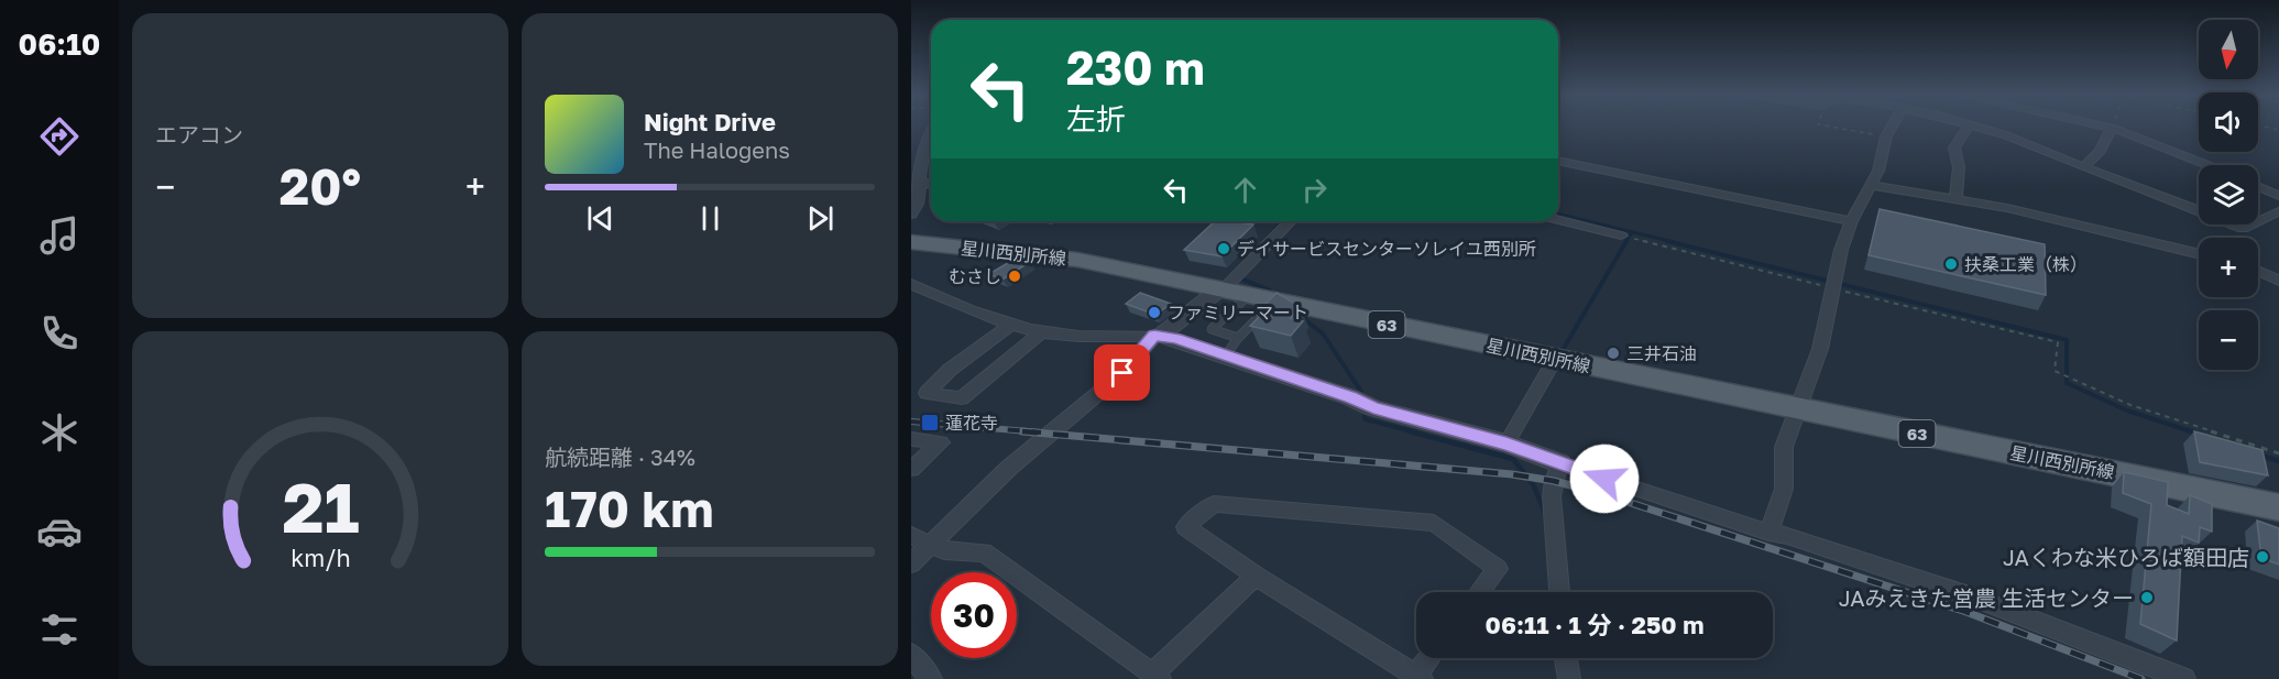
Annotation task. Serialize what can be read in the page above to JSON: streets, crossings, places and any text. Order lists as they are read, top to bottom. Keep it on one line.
{"streets":{"main road":["星川西別所線","63"]},"places":{"other":["デイサービスセンターソレイユ西別所","扶桑工業（株）","むさし","ファミリーマート","三井石油","JAくわな米ひろば額田店","JAみえきた営農 生活センター"],"transit":["蓮花寺"]},"north":"bottom","page":{"tabs":"06:10","tile":["エアコン",["航続距離 · 34%","170 km"]],"map_buttons":["+","−"],"turn":["230 m","左折"],"song":["Night Drive","The Halogens"],"heat":["−","20°","+"],"limit":"30","trip":"06:11 · 1 分 · 250 m","gauge":["21","km/h"]}}
